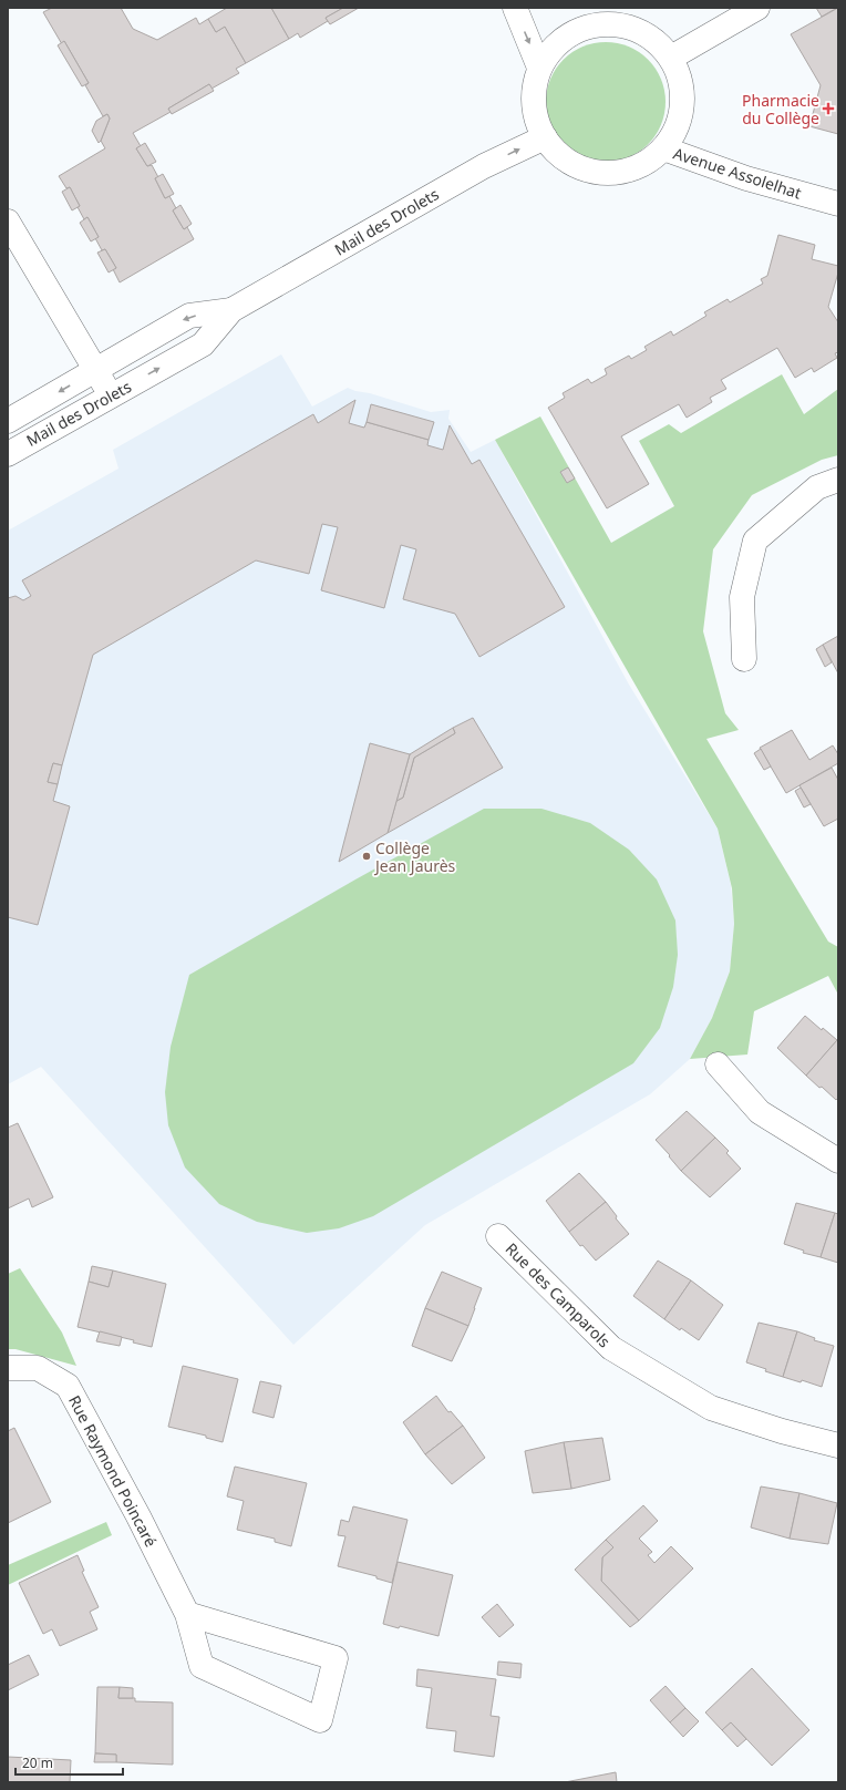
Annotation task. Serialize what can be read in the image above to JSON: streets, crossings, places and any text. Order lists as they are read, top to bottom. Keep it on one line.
{"streets":{"street":["Avenue Assolelhat","Mail des Drolets","Rue des Camparols","Rue Raymond Poincaré"]},"crossings":[["Avenue Assolelhat","Mail des Drolets"]],"places":{"health":["Pharmacie du Collège"],"other":["Collège Jean Jaurès"]},"scale_bar":"20 m"}
